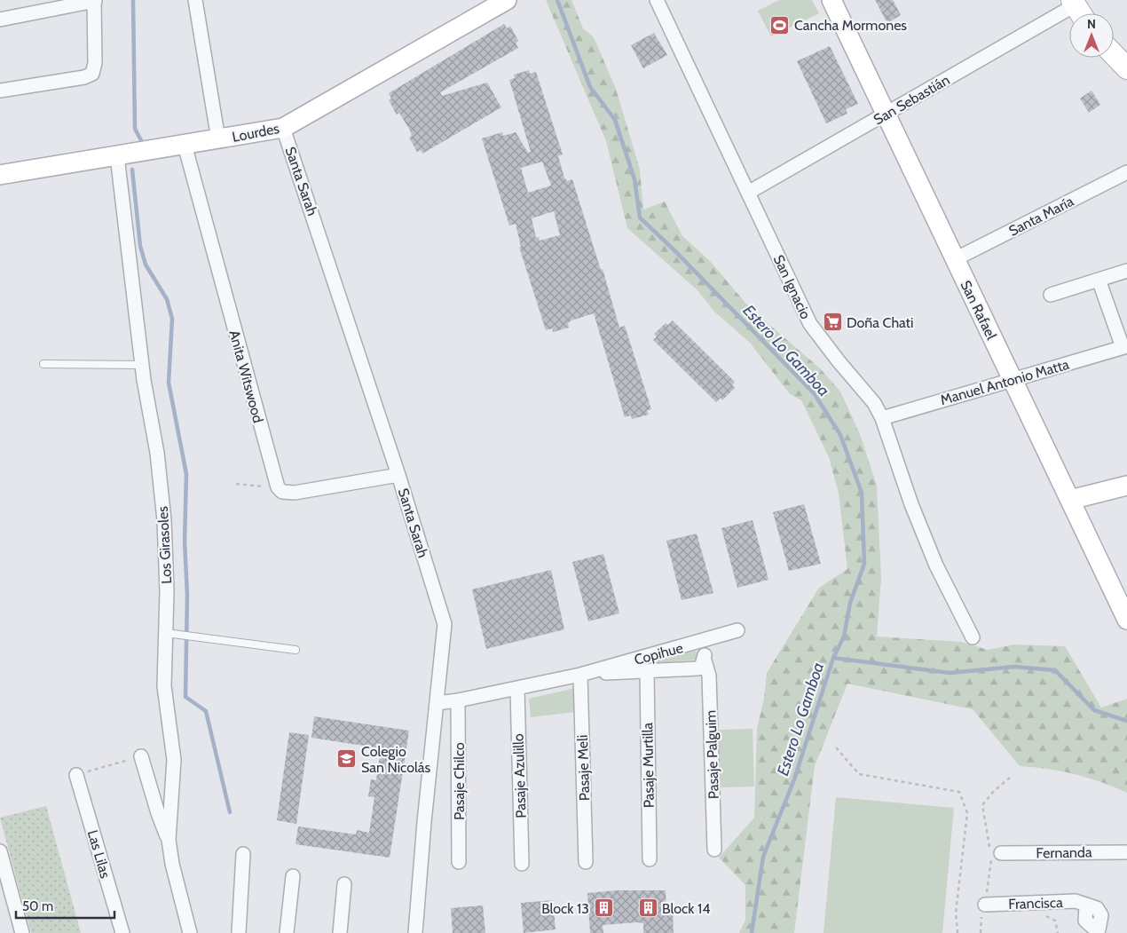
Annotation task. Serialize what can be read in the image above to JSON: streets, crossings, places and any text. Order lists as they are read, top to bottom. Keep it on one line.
{"streets":{"street":["San Sebastián","Lourdes","Santa Sarah","Santa María","San Ignacio","San Rafael","Anita Witswood","Manuel Antonio Matta","Los Girasoles","Copihue","Pasaje Palguim","Pasaje Murtilla","Pasaje Meli","Pasaje Azulillo","Pasaje Chilco","Fernanda","Las Lilas","Francisca"]},"crossings":[["San Sebastián","San Ignacio"],["San Sebastián","San Rafael"],["Lourdes","Santa Sarah"],["Lourdes","Anita Witswood"],["Lourdes","Los Girasoles"],["Santa Sarah","Copihue"],["Santa María","San Rafael"],["San Ignacio","Manuel Antonio Matta"],["San Rafael","Manuel Antonio Matta"],["Copihue","Pasaje Palguim"],["Copihue","Pasaje Murtilla"],["Copihue","Pasaje Meli"],["Copihue","Pasaje Azulillo"],["Copihue","Pasaje Chilco"]],"water":["Estero Lo Gamboa"],"places":{"sports":["Cancha Mormones"],"supermarket":["Doña Chati"],"school or university":["Colegio San Nicolás"],"building":["Block 13","Block 14"]},"scale_bar":"50 m","north":"top"}
